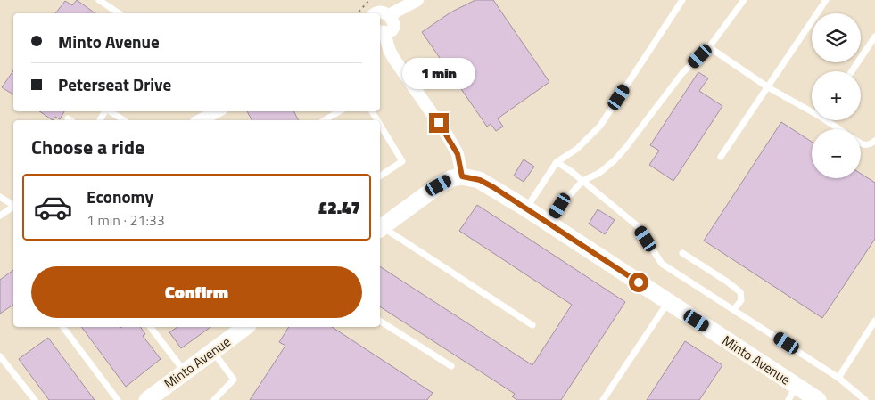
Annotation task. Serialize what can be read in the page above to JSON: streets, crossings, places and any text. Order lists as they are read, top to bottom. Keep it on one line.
{"streets":{"street":["Minto Avenue"]},"page":{"map_buttons":["+","−"],"banner":["Minto Avenue","Peterseat Drive"],"bubble":"1 min","heading":"Choose a ride","list":[{"name":"Economy","note":"1 min · 21:33","value":"£2.47"}],"buttons":"Confirm"}}
